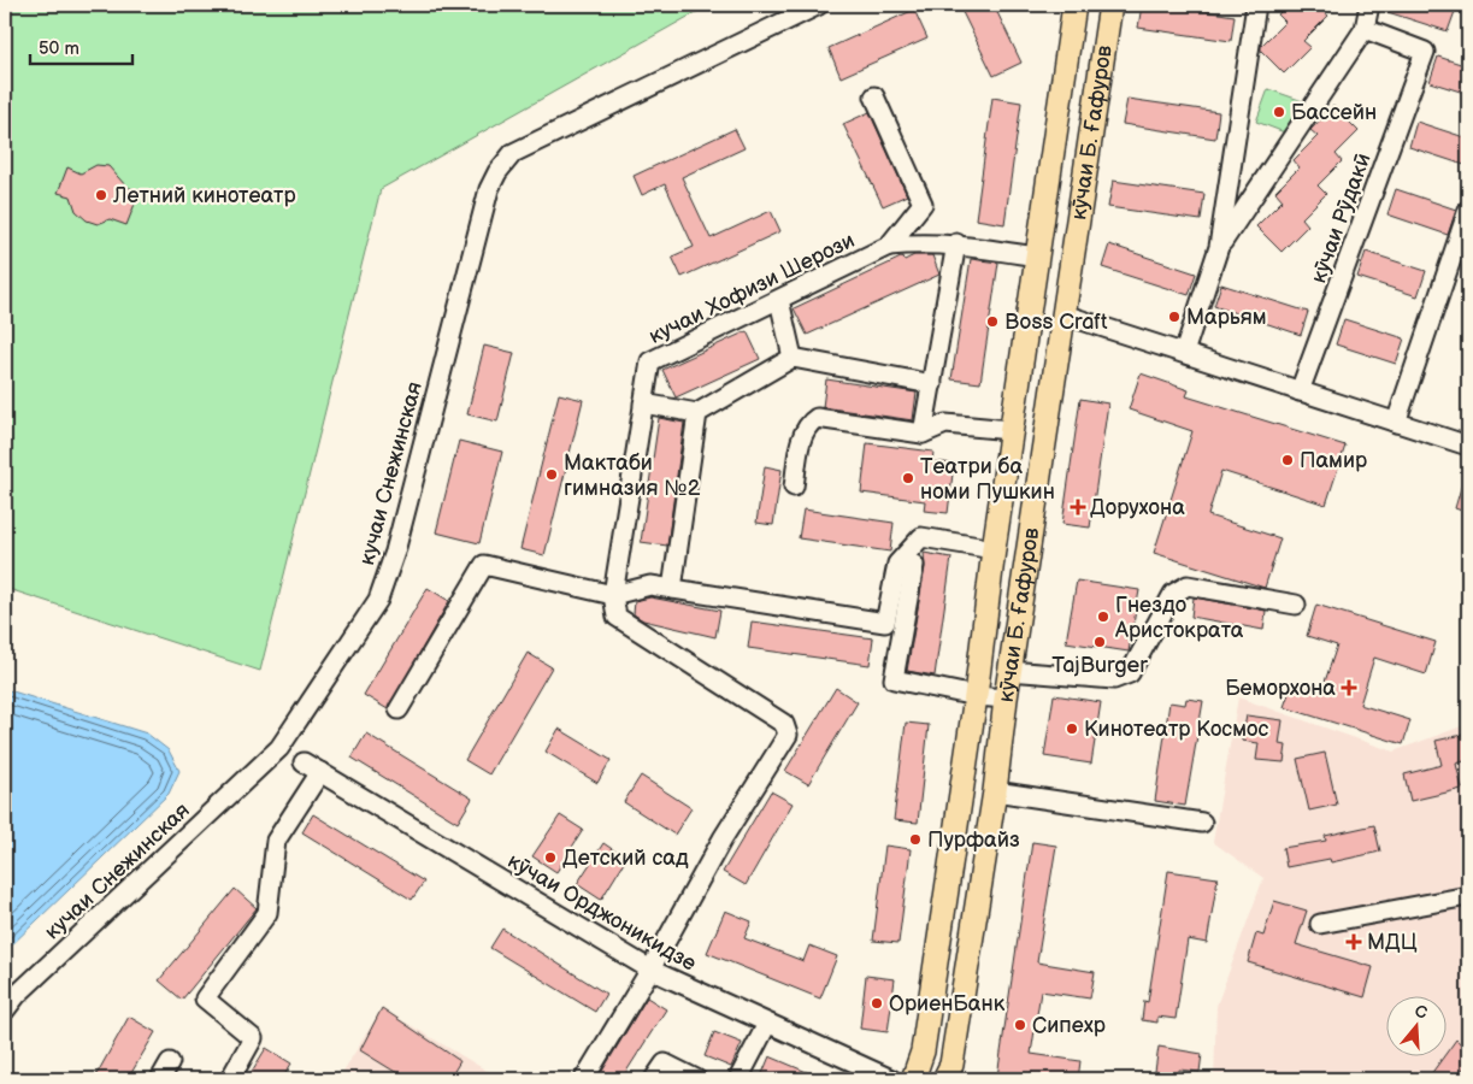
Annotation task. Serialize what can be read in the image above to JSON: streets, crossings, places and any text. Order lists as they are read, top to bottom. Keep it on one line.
{"streets":{"main road":["кӯчаи Б. Ғафуров"],"street":["кӯчаи Рӯдакӣ","кучаи Хофизи Шерози","кучаи Снежинская","кӯчаи Орджоникидзе"]},"places":{"other":["Бассейн","Летний кинотеатр","Марьям","Boss Craft","Памир","Мактаби гимназия №2","Театри ба номи Пушкин","Гнездо Аристократа","TajBurger","Кинотеатр Космос","Пурфайз","Детский сад","ОриенБанк","Сипехр"],"health":["Дорухона","Беморхона","МДЦ"]},"scale_bar":"50 m","north":"top"}
